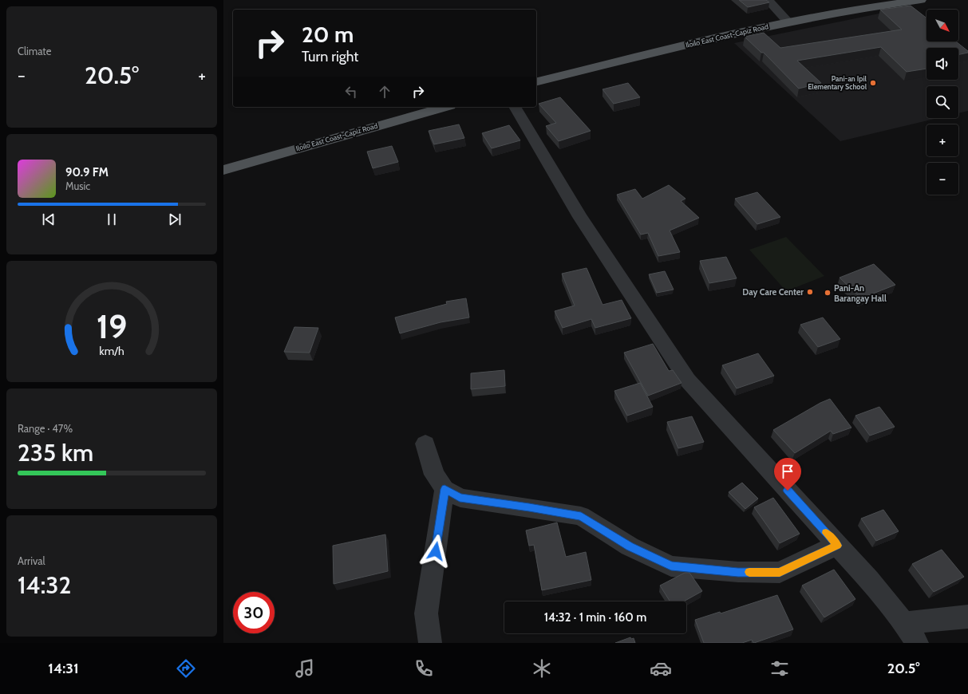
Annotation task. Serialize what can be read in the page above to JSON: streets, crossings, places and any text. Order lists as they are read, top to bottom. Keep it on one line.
{"streets":{"main road":["Iloilo East Coast-Capiz Road"]},"places":["Pani-an Ipil Elementary School","Day Care Center","Pani-An Barangay Hall"],"north":"bottom right","page":{"tile":["Climate",["Range · 47%","235 km"],["Arrival","14:32"]],"map_buttons":["+","−"],"turn":["20 m","Turn right"],"heat":["−","20.5°","+"],"song":["90.9 FM","Music"],"limit":"30","trip":"14:32 · 1 min · 160 m","tabs":["14:31","20.5°"],"gauge":["19","km/h"]}}
